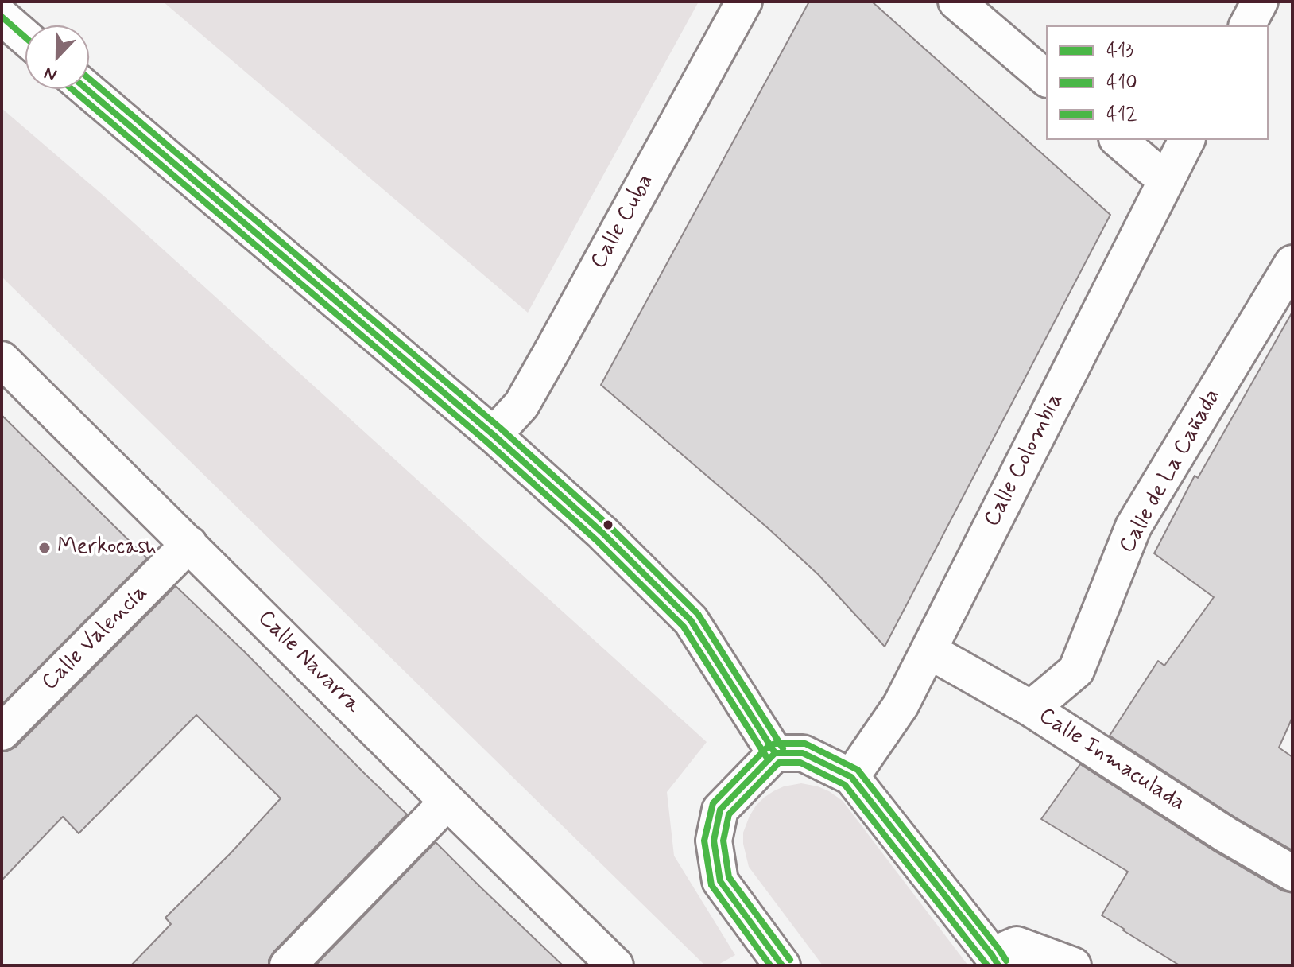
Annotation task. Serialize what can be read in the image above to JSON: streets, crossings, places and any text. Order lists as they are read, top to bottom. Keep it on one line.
{"streets":{"street":["Calle Cuba","Calle Colombia","Calle de La Cañada","Calle Valencia","Calle Navarra","Calle Inmaculada"]},"crossings":[["Calle Colombia","Calle Inmaculada"],["Calle de La Cañada","Calle Inmaculada"],["Calle Valencia","Calle Navarra"]],"places":["Merkocash"],"lines":["transit line 413","transit line 412","transit line 410"],"legend":["413","410","412"],"north":"bottom"}
